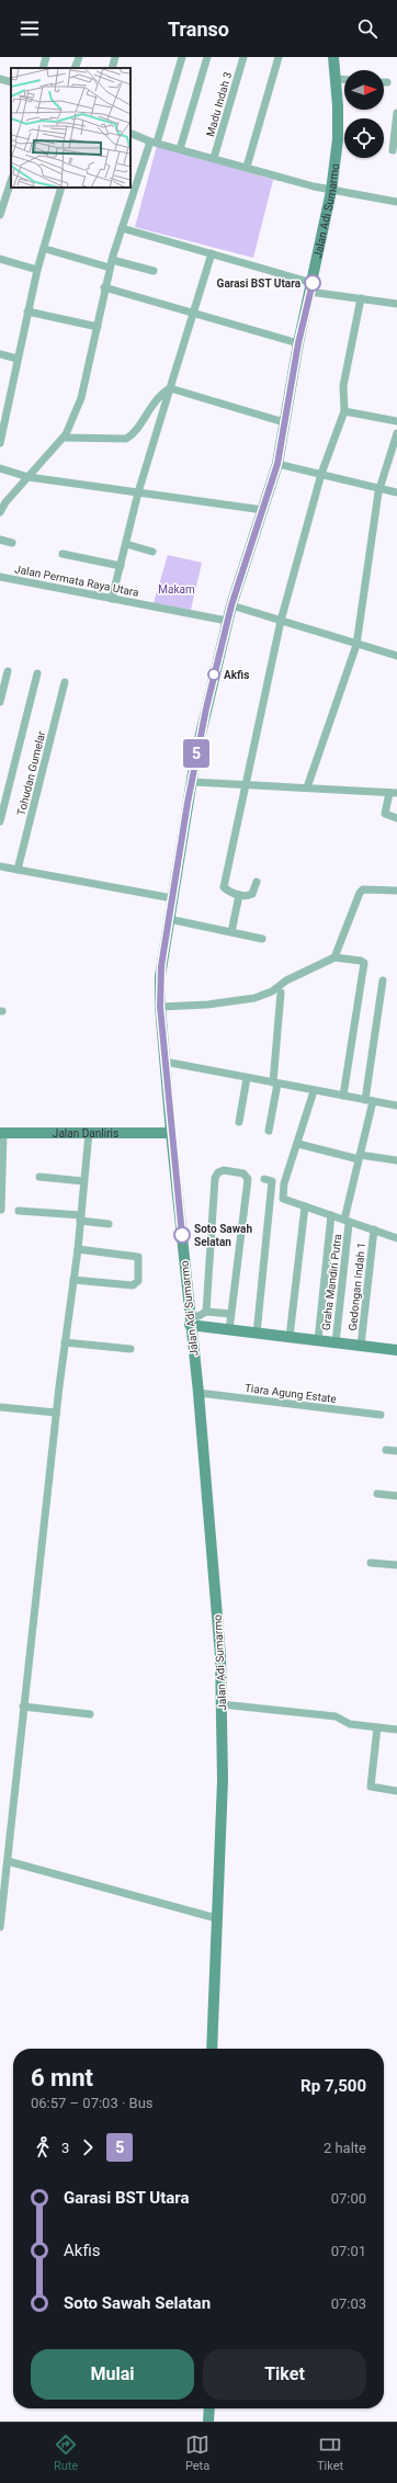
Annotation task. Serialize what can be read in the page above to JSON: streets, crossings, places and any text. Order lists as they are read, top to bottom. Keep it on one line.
{"streets":{"main road":["Jalan Adi Sumarmo","Jalan Danliris"],"street":["Madu Indah 3","Jalan Permata Raya Utara","Tohudan Gumelar","Graha Mandiri Putra","Gedongan Indah 1","Tiara Agung Estate"]},"crossings":[["Jalan Adi Sumarmo","Jalan Permata Raya Utara"],["Jalan Adi Sumarmo","Jalan Danliris"],["Jalan Adi Sumarmo","Tiara Agung Estate"]],"parks":["Makam"],"places":["Garasi BST Utara","Akfis","Soto Sawah Selatan"],"lines":["bus line 5"],"north":"right","page":{"header":"Transo","on_map":"5","heading":["6 mnt","06:57 – 07:03 · Bus","Rp 7,500"],"legs":["3","5","2 halte"],"list":[{"name":"Garasi BST Utara","value":"07:00"},{"name":"Akfis","value":"07:01"},{"name":"Soto Sawah Selatan","value":"07:03"}],"buttons":["Mulai","Tiket"],"tabs":["Rute","Peta","Tiket"]}}
